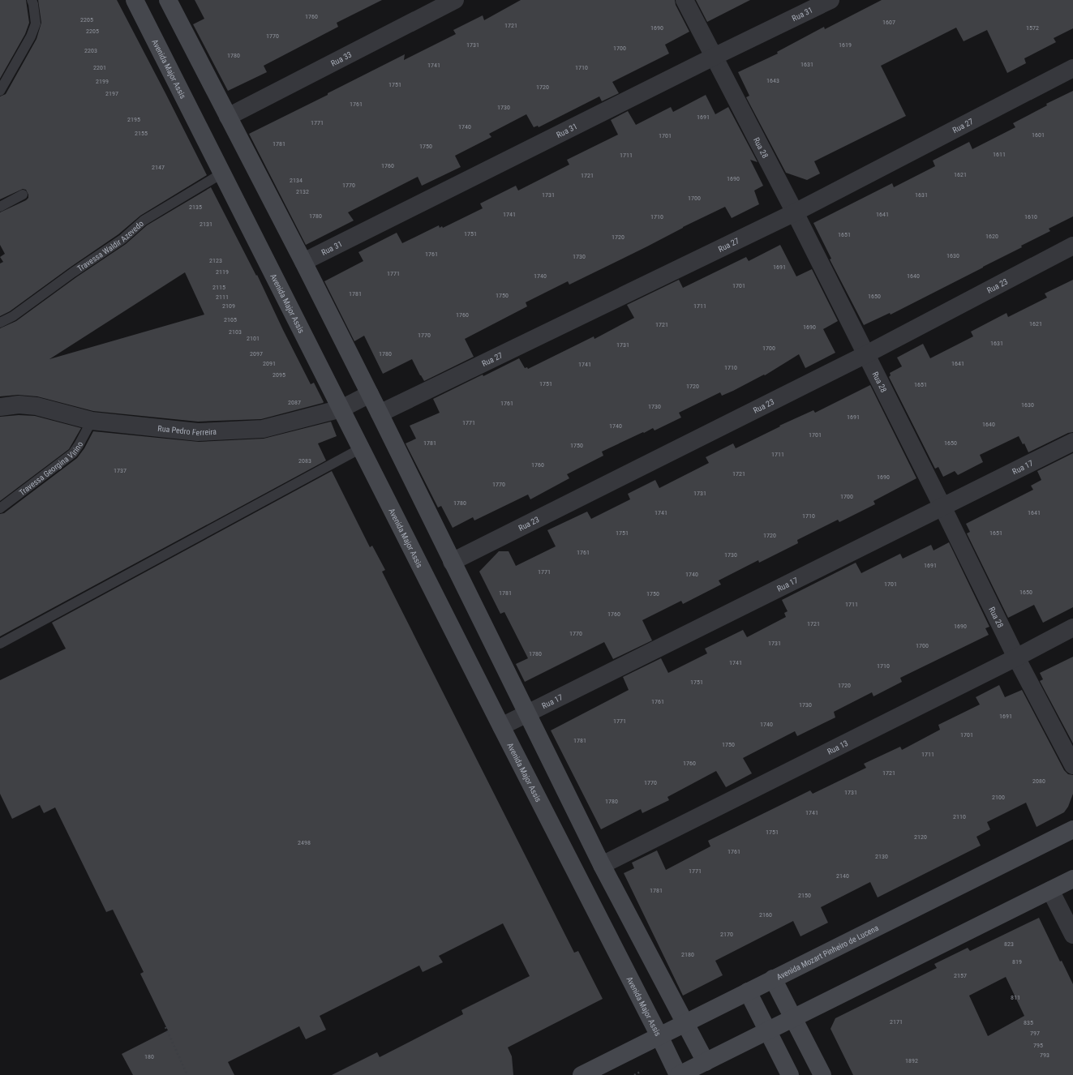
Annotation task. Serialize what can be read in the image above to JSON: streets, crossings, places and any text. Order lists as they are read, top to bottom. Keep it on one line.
{"streets":{"street":["Rua 31","Rua 33","Avenida Major Assis","Rua 27","Rua 28","Rua 23","Rua Pedro Ferreira","Rua 17","Rua 13","Avenida Mozart Pinheiro de Lucena"],"lane":["Travessa Waldir Azevedo","Travessa Georgina Virino"]},"crossings":[["Rua 31","Rua 28"],["Avenida Major Assis","Travessa Waldir Azevedo"],["Avenida Major Assis","Rua Pedro Ferreira"],["Avenida Major Assis","Rua 17"],["Avenida Major Assis","Avenida Mozart Pinheiro de Lucena"],["Rua 27","Rua 28"],["Rua 28","Rua 23"],["Rua 28","Rua 17"],["Rua 28","Rua 13"],["Rua Pedro Ferreira","Travessa Georgina Virino"]],"house_numbers":["1760","2205","1607","1721","1690","1572","2205","1770","1731","1619","1700","2203","1780","1631","1741","2201","1710","1643","2199","1751","1720","2197","1761","1730","1691","2195","1771","1740","2155","1601","1701","1781","1750","1611","1711","1760","2147","1621","1721","1690","2134","1770","2132","1731","1631","1700","2135","1741","1641","1780","1710","1610","2131","1751","1651","1620","1720","1761","1630","1730","2123","1691","2119","1771","1740","1640","1701","2115","1781","1750","1650","2111","2109","1711","1760","2105","1621","1721","1690","2103","1770","2101","1631","1731","1700","2097","1780","2091","1641","1741","1710","2095","1751","1651","1720","2087","1761","1630","1730","1691","1771","1640","1740","1701","1781","1650","1750","1711","2083","1760","1737","1721","1690","1770","1731","1700","1780","1741","1641","1710","1751","1651","1720","1761","1730","1691","1771","1740","1701","1650","1781","1750","1711","1760","1721","1690","1770","1731","1700","1780","1741","1710","1751","1720","1761","1730","1691","1771","1740","1701","1781","1750","1711","1760","1721","2080","1770","1731","2100","1780","1741","2110","1751","2120","2498","1761","2130","1771","2140","1781","2150","2160","2170","823","2180","819","2157","811","2171","835","797","795","793","180","1892"]}
